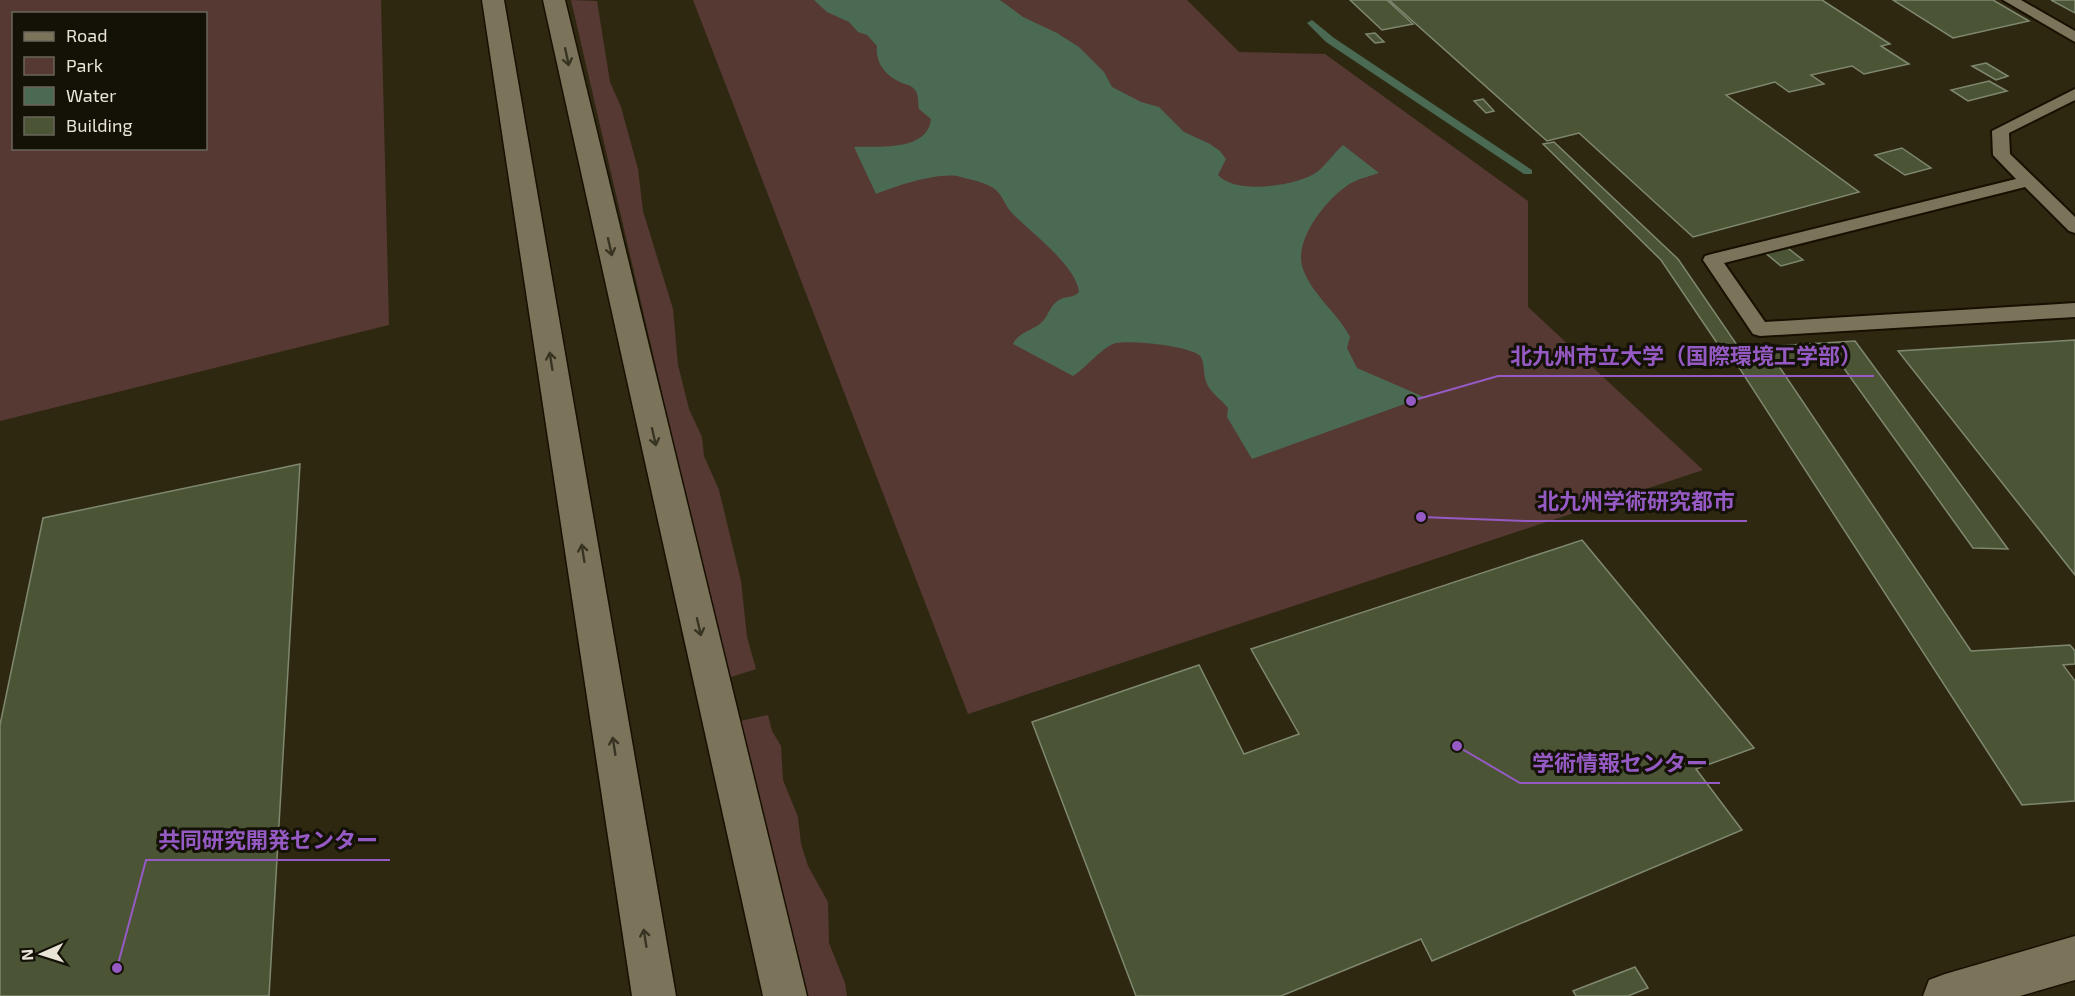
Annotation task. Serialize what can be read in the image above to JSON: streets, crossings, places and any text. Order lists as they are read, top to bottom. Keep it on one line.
{"places":["北九州市立大学（国際環境工学部）","北九州学術研究都市","学術情報センター","共同研究開発センター"],"legend":["Road","Park","Water","Building"],"north":"left"}
